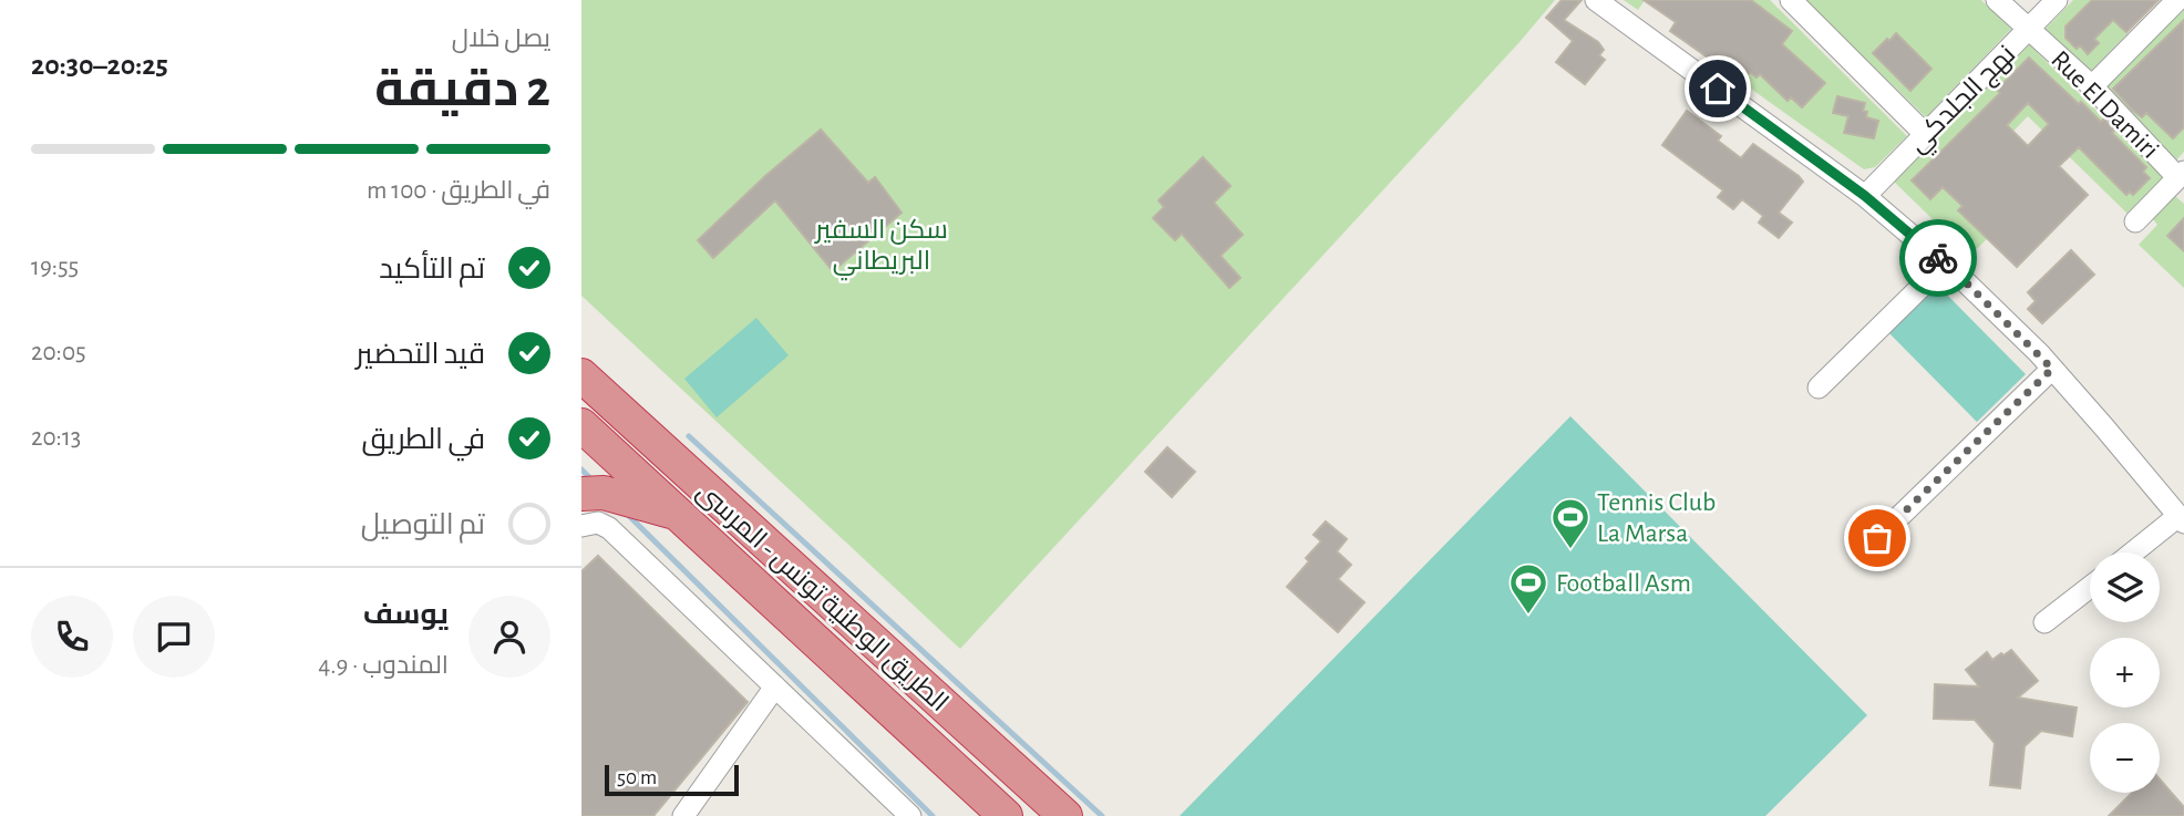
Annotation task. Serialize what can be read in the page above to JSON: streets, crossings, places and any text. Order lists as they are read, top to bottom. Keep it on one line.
{"streets":{"highway":["الطريق الوطنية تونس - المرسى"],"street":["نهج الجلدكي","Rue El Damiri"]},"crossings":[["نهج الجلدكي","Rue El Damiri"]],"parks":["سكن السفير البريطاني"],"places":{"sports":["Tennis Club La Marsa","Football Asm"]},"scale_bar":"50 m","page":{"heading":["2 دقيقة","يصل خلال","20:25–20:30"],"panel":["يوسف","المندوب · 4.9"],"bar":"في الطريق · 100 m","list":[["تم التأكيد","19:55"],["قيد التحضير","20:05"],["في الطريق","20:13"],"تم التوصيل"],"map_buttons":["+","−"],"scale":"50 m"}}
